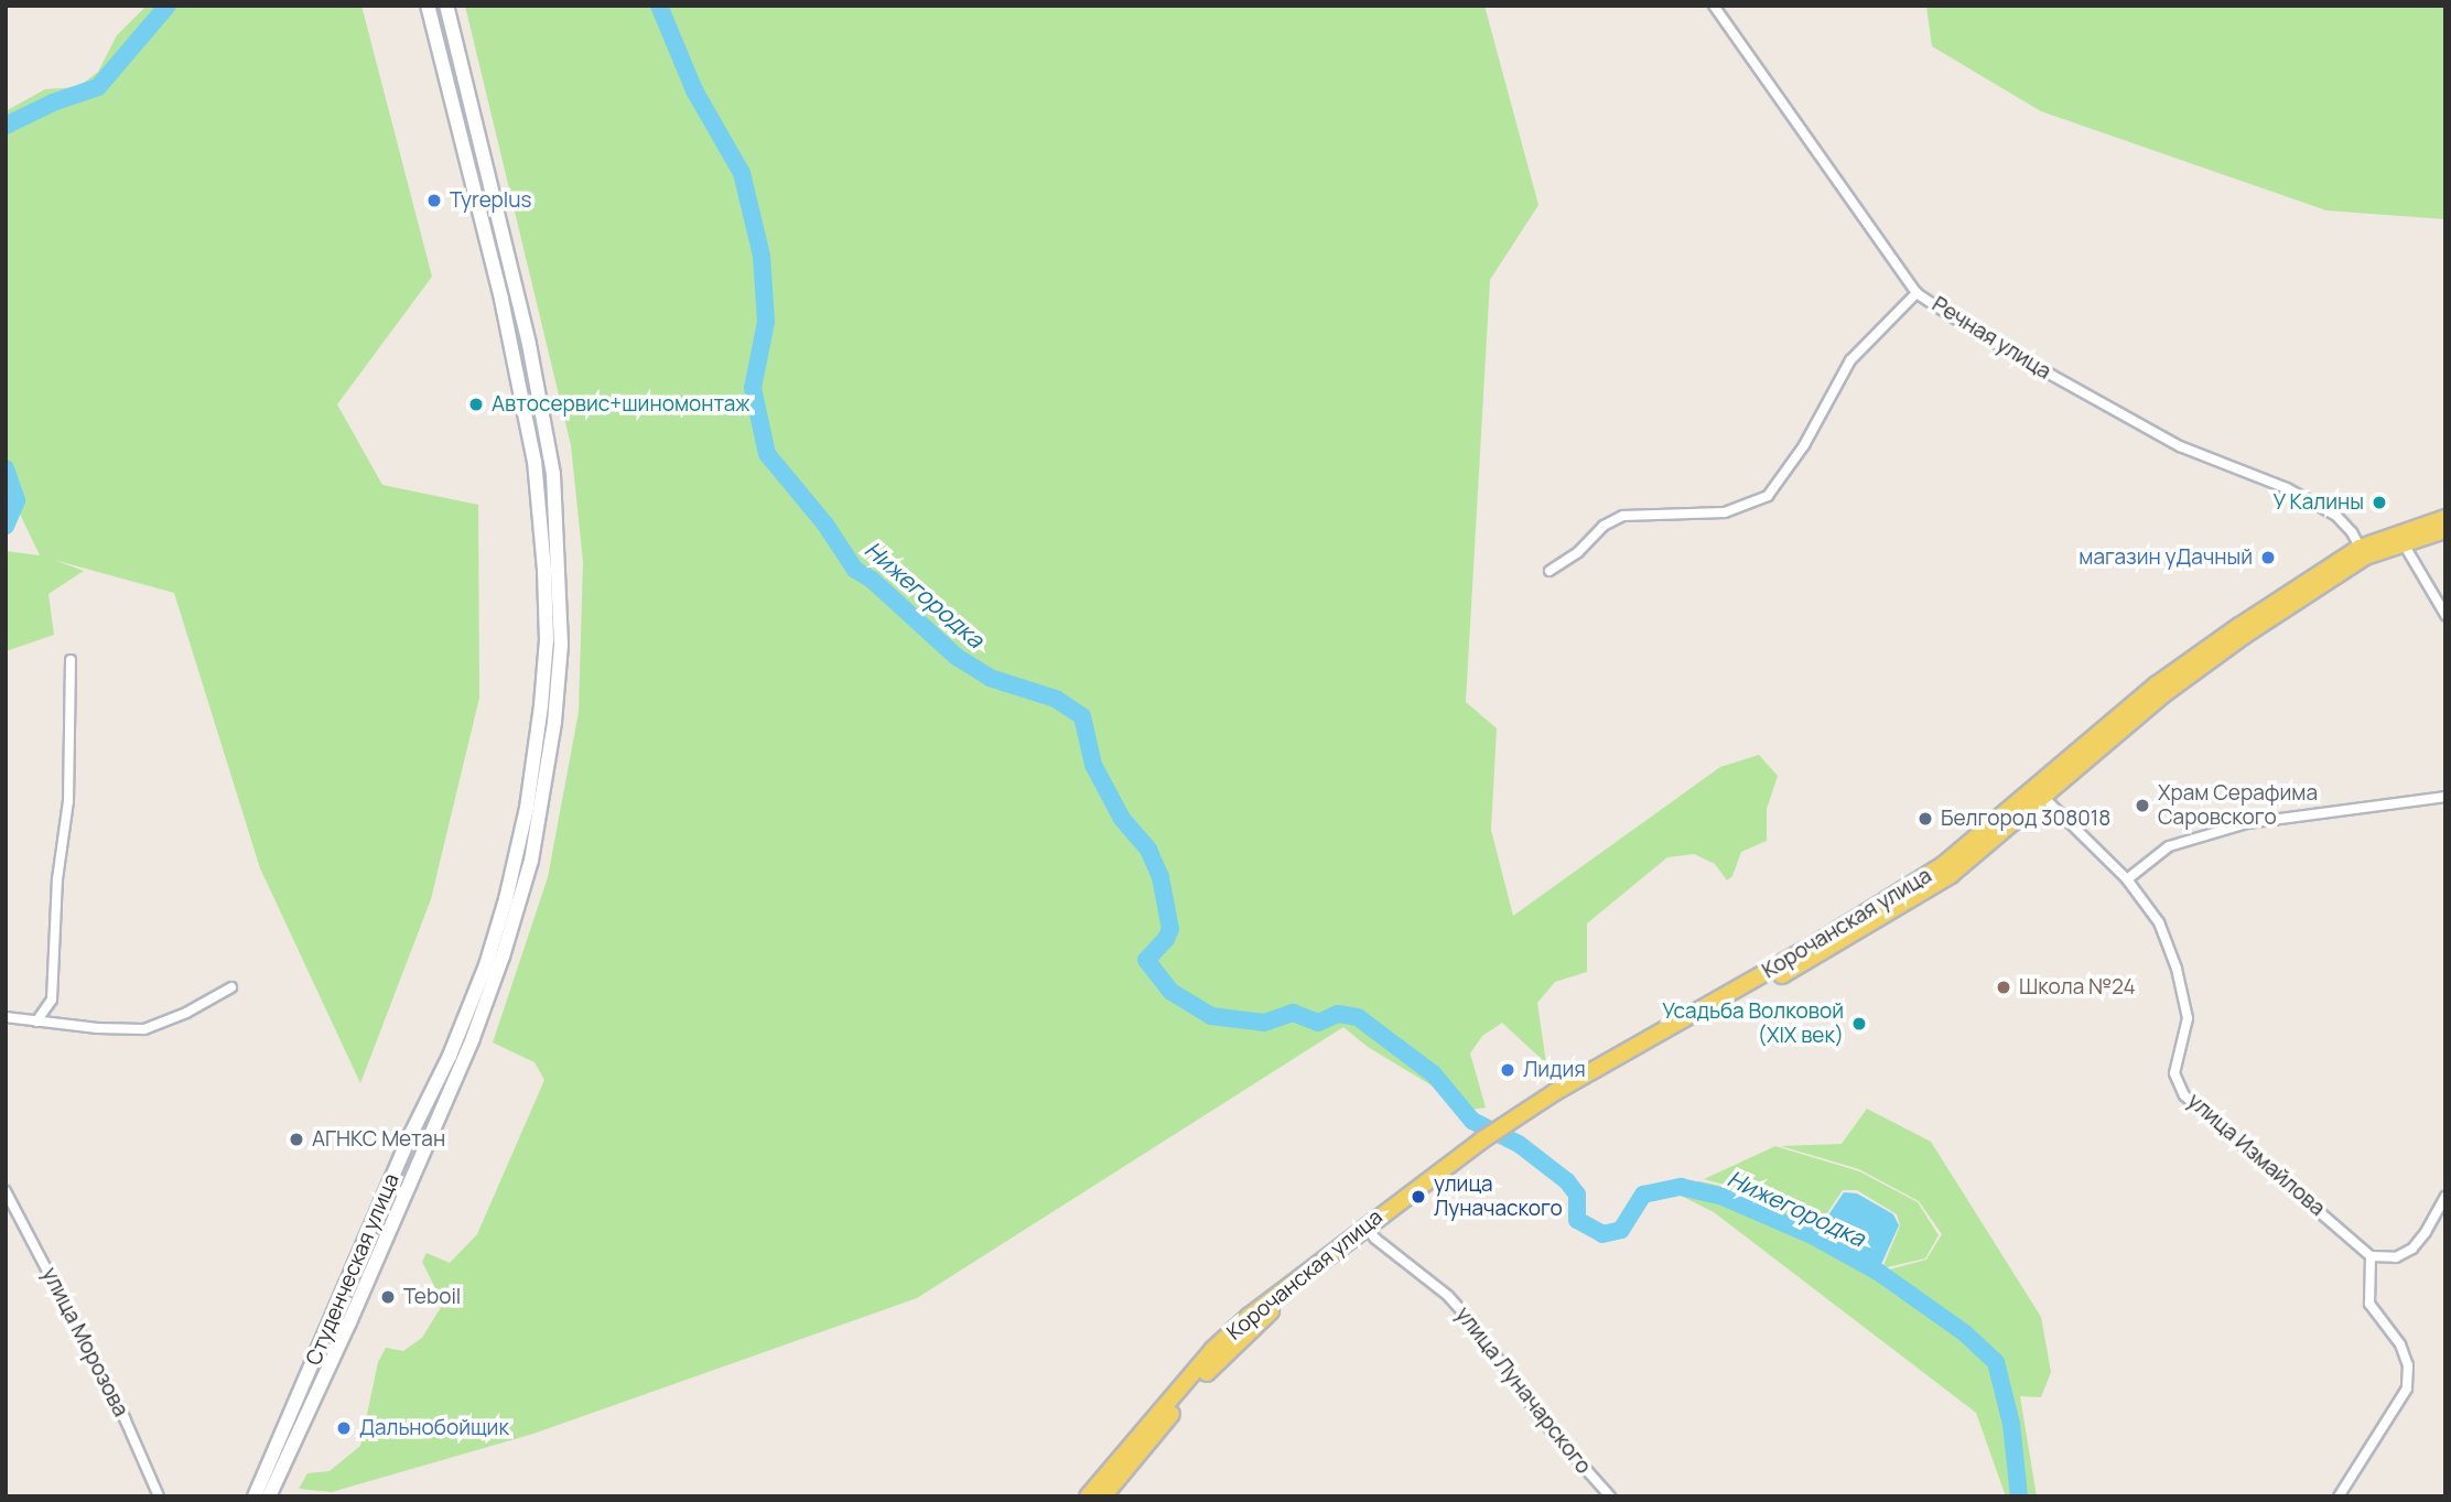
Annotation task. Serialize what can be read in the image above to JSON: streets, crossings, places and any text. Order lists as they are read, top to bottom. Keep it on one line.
{"streets":{"main road":["Корочанская улица","Студенческая улица"],"street":["Речная улица","улица Измайлова","улица Морозова","улица Луначарского"]},"crossings":[["Речная улица","Корочанская улица"],["Корочанская улица","улица Измайлова"],["Корочанская улица","улица Луначарского"]],"water":["Нижегородка"],"places":["Tyreplus","Автосервис+шиномонтаж","У Калины","магазин уДачный","Храм Серафима Саровского","Белгород 308018","Школа №24","Усадьба Волковой (XIX век)","Лидия","АГНКС Метан","улица Луначаского","Teboil","Дальнобойщик"]}
